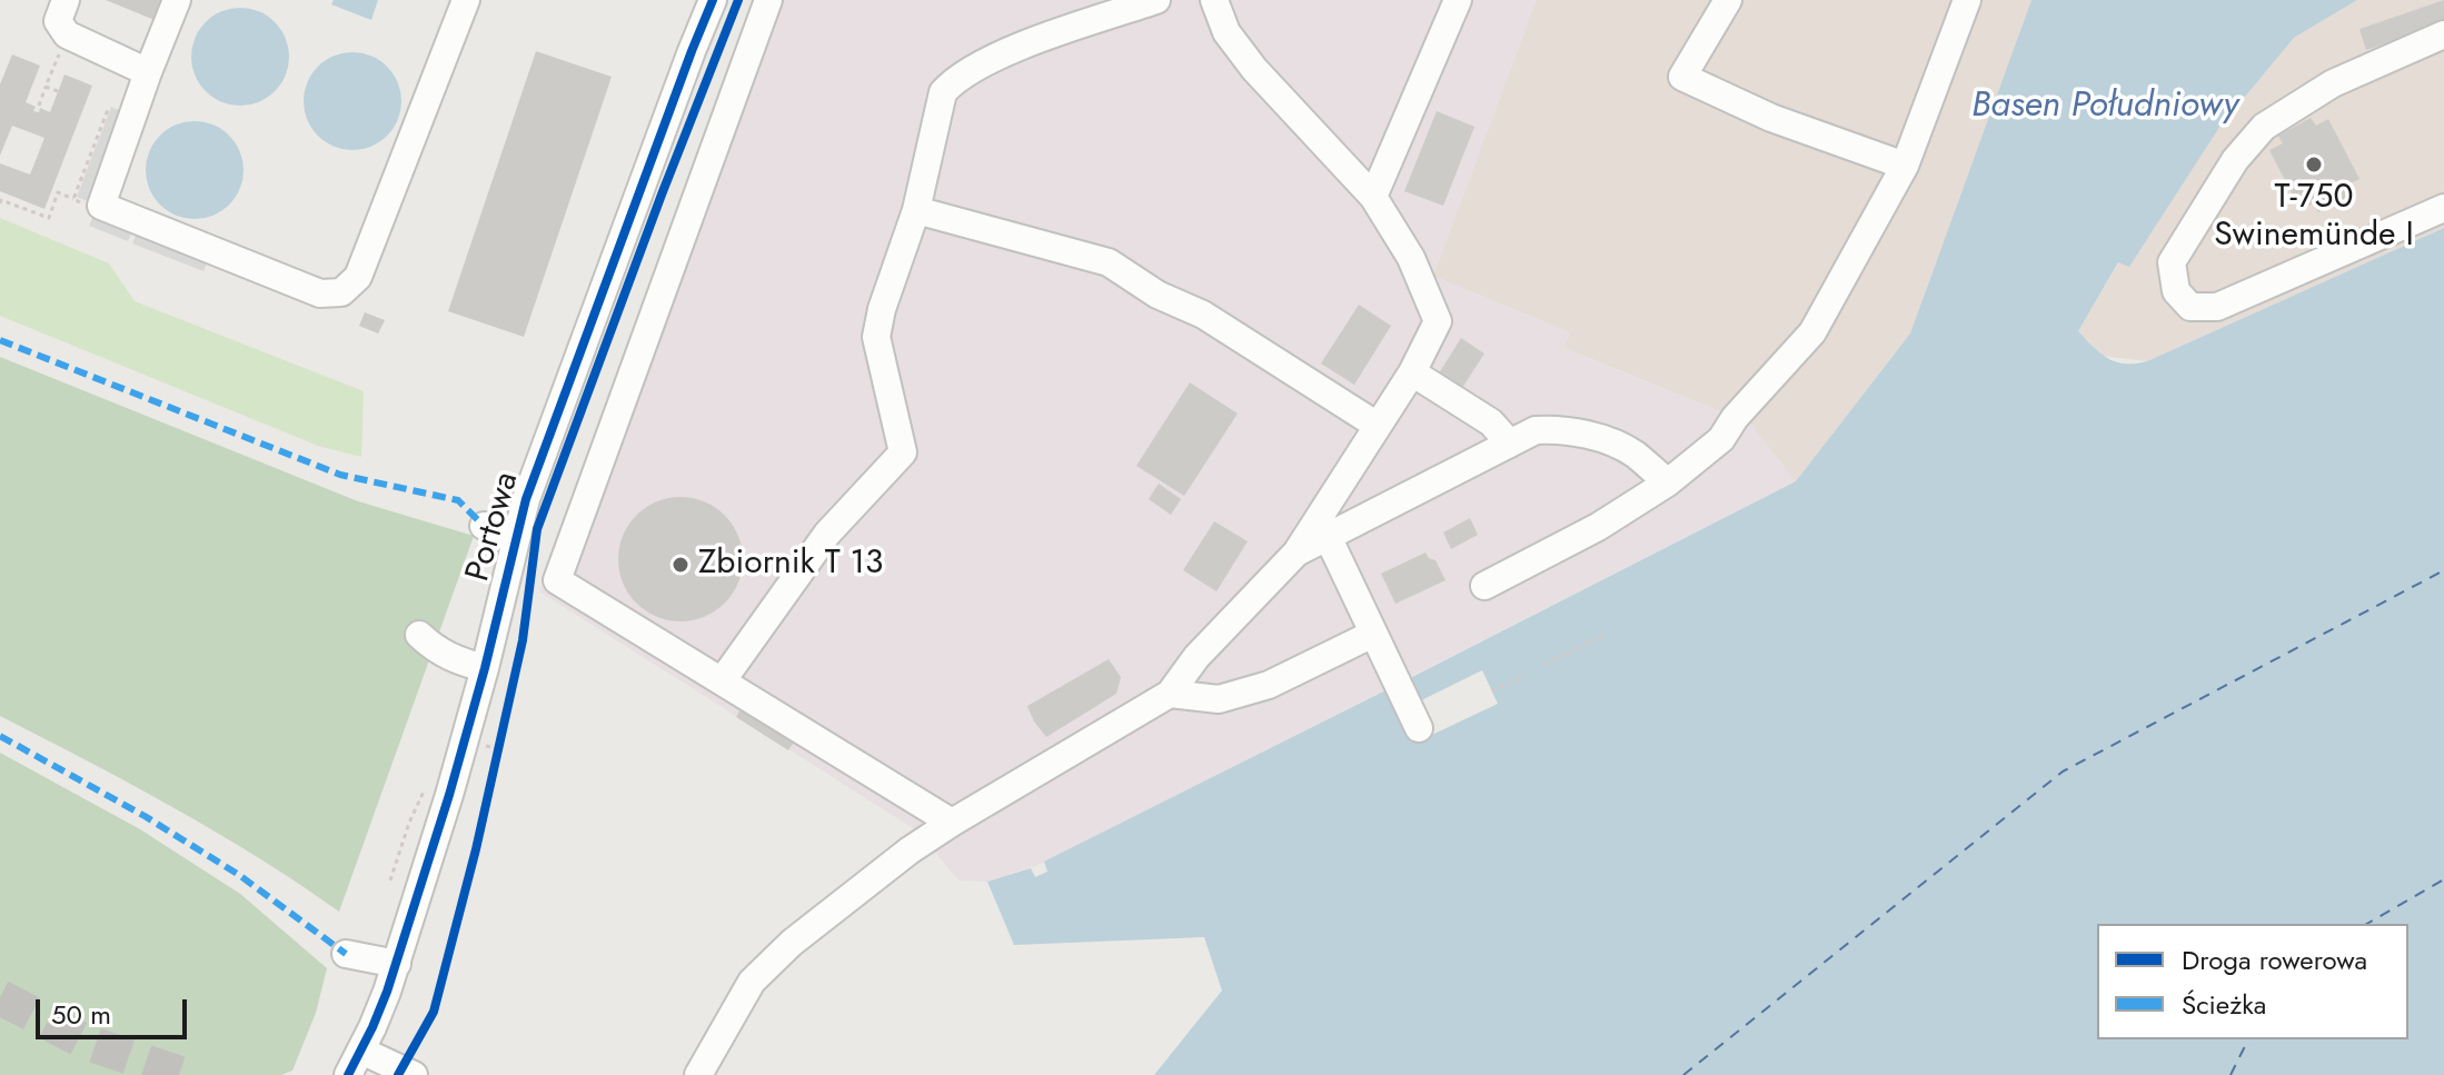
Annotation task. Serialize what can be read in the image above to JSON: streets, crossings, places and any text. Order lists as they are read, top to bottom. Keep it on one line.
{"streets":{"street":["Portowa"]},"water":["Basen Południowy"],"places":["T-750 Swinemünde I","Zbiornik T 13"],"legend":["Droga rowerowa","Ścieżka"],"scale_bar":"50 m"}
